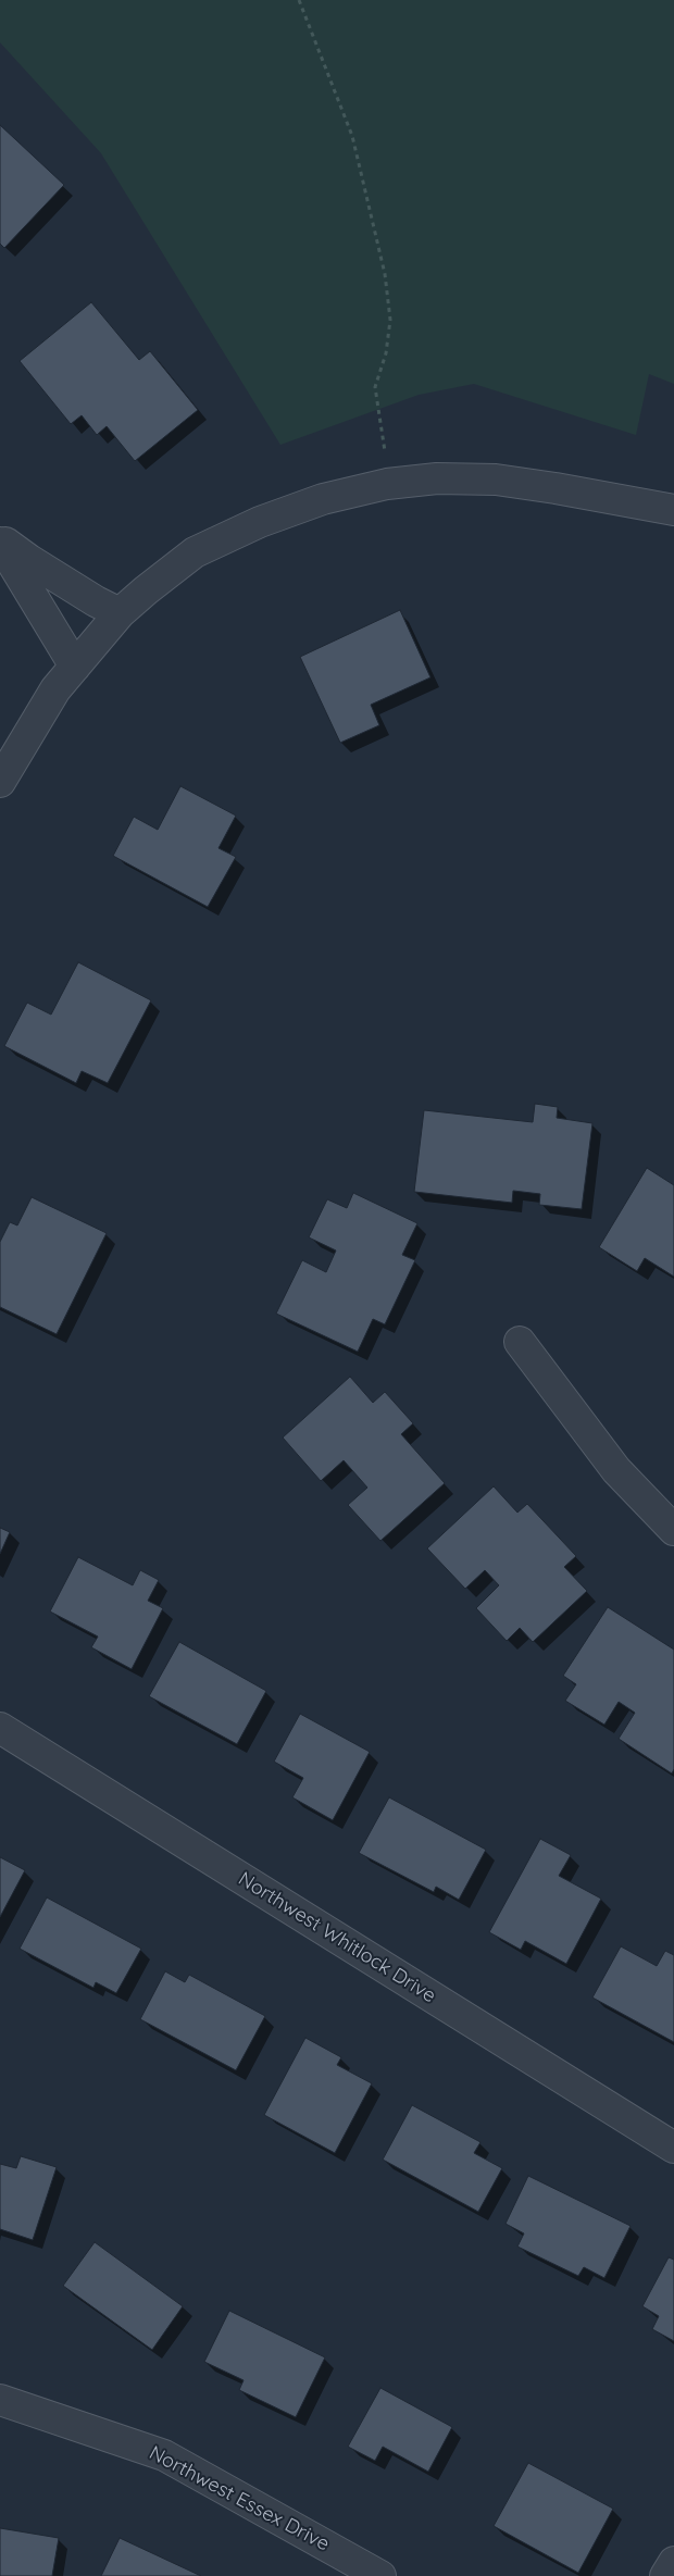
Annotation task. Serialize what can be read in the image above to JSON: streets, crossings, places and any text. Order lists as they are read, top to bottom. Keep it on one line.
{"streets":{"street":["Northwest Whitlock Drive","Northwest Essex Drive"]}}
